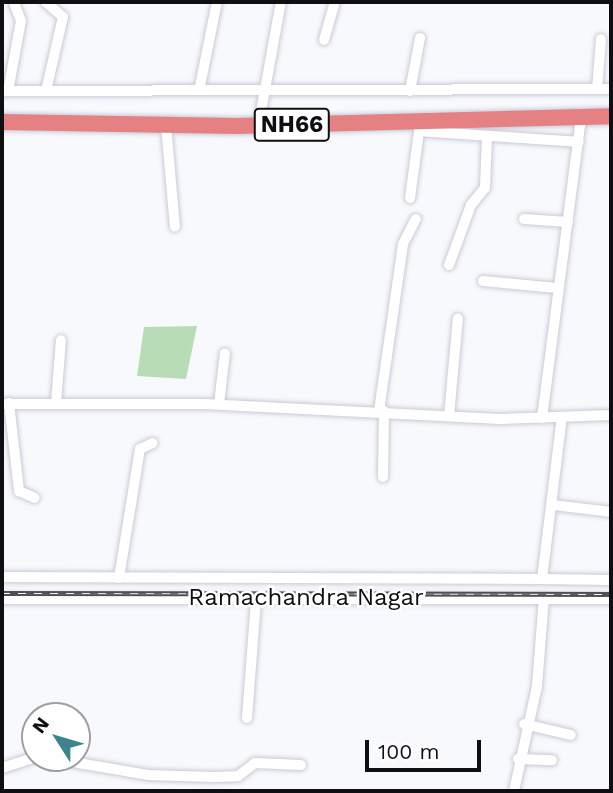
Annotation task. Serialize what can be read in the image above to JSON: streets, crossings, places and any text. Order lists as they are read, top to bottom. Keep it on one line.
{"streets":{"highway":["NH66"],"street":["Ramachandra Nagar"]},"scale_bar":"100 m","north":"top left"}
